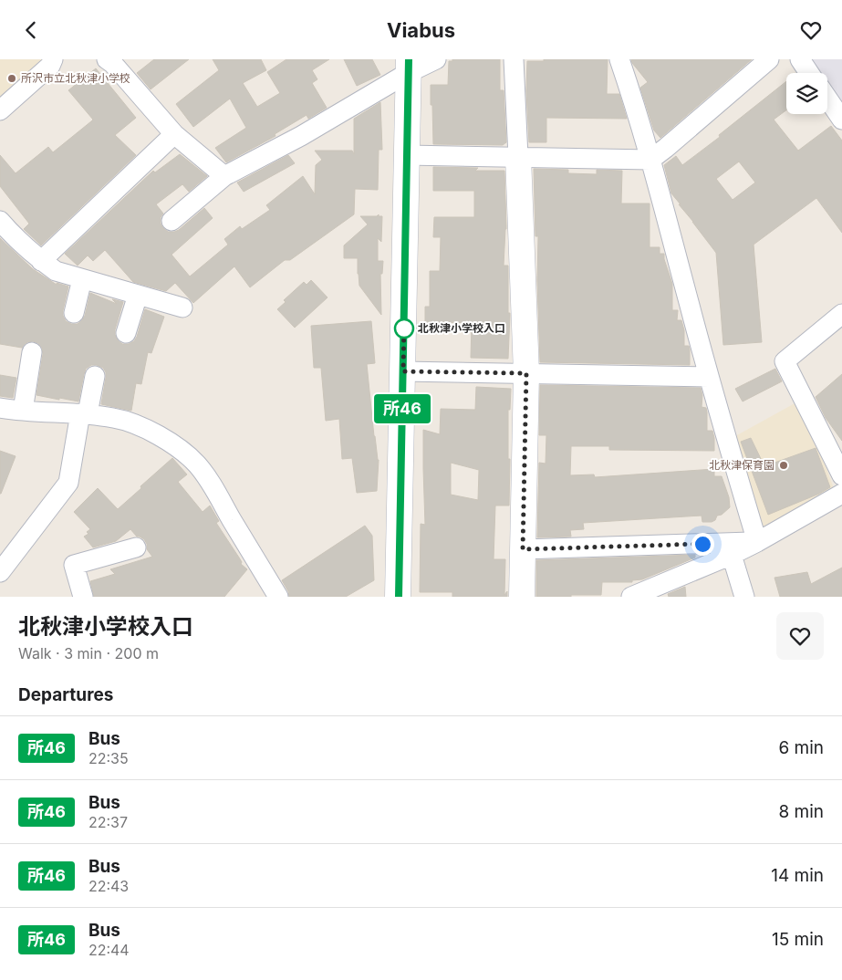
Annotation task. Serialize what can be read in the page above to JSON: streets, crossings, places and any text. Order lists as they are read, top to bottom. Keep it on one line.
{"places":["所沢市立北秋津小学校","北秋津小学校入口","北秋津保育園"],"lines":["bus line 所46"],"page":{"header":"Viabus","on_map":"所46","heading":[["北秋津小学校入口","Walk · 3 min · 200 m"],"Departures"],"list":[{"mark":"所46","name":"Bus","note":"22:35","value":"6 min"},{"mark":"所46","name":"Bus","note":"22:37","value":"8 min"},{"mark":"所46","name":"Bus","note":"22:43","value":"14 min"},{"mark":"所46","name":"Bus","note":"22:44","value":"15 min"}]}}
